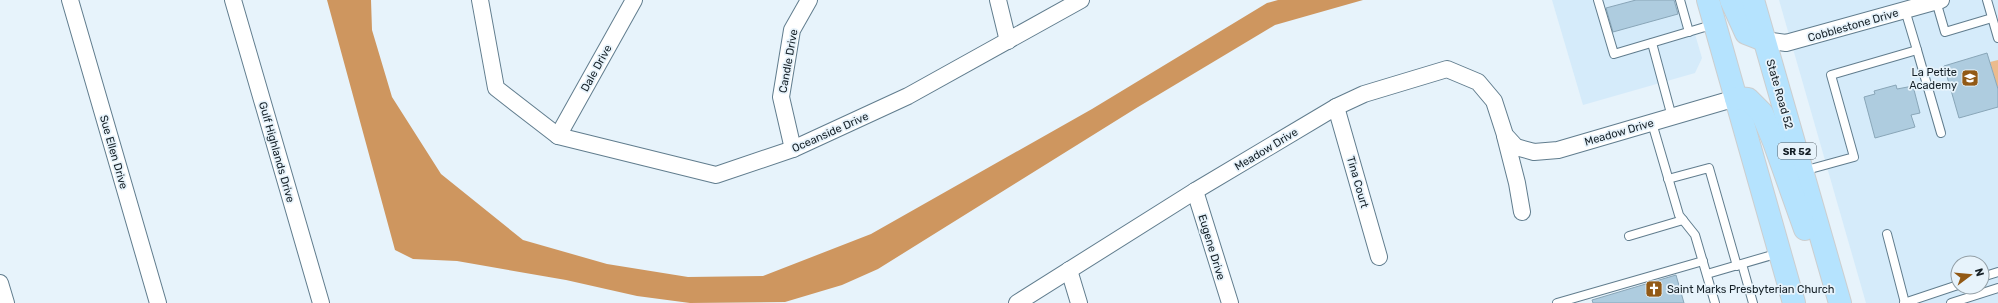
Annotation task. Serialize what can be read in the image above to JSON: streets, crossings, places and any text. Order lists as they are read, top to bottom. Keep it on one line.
{"streets":{"main road":["State Road 52","SR 52"],"street":["Cobblestone Drive","Candle Drive","Dale Drive","Oceanside Drive","Meadow Drive","Sue Ellen Drive","Gulf Highlands Drive","Tina Court","Eugene Drive"]},"crossings":[["Cobblestone Drive","State Road 52"],["Candle Drive","Oceanside Drive"],["Dale Drive","Oceanside Drive"],["Meadow Drive","Tina Court"],["Meadow Drive","Eugene Drive"]],"places":{"school or university":["La Petite Academy"],"church":["Saint Marks Presbyterian Church"]},"north":"right"}
